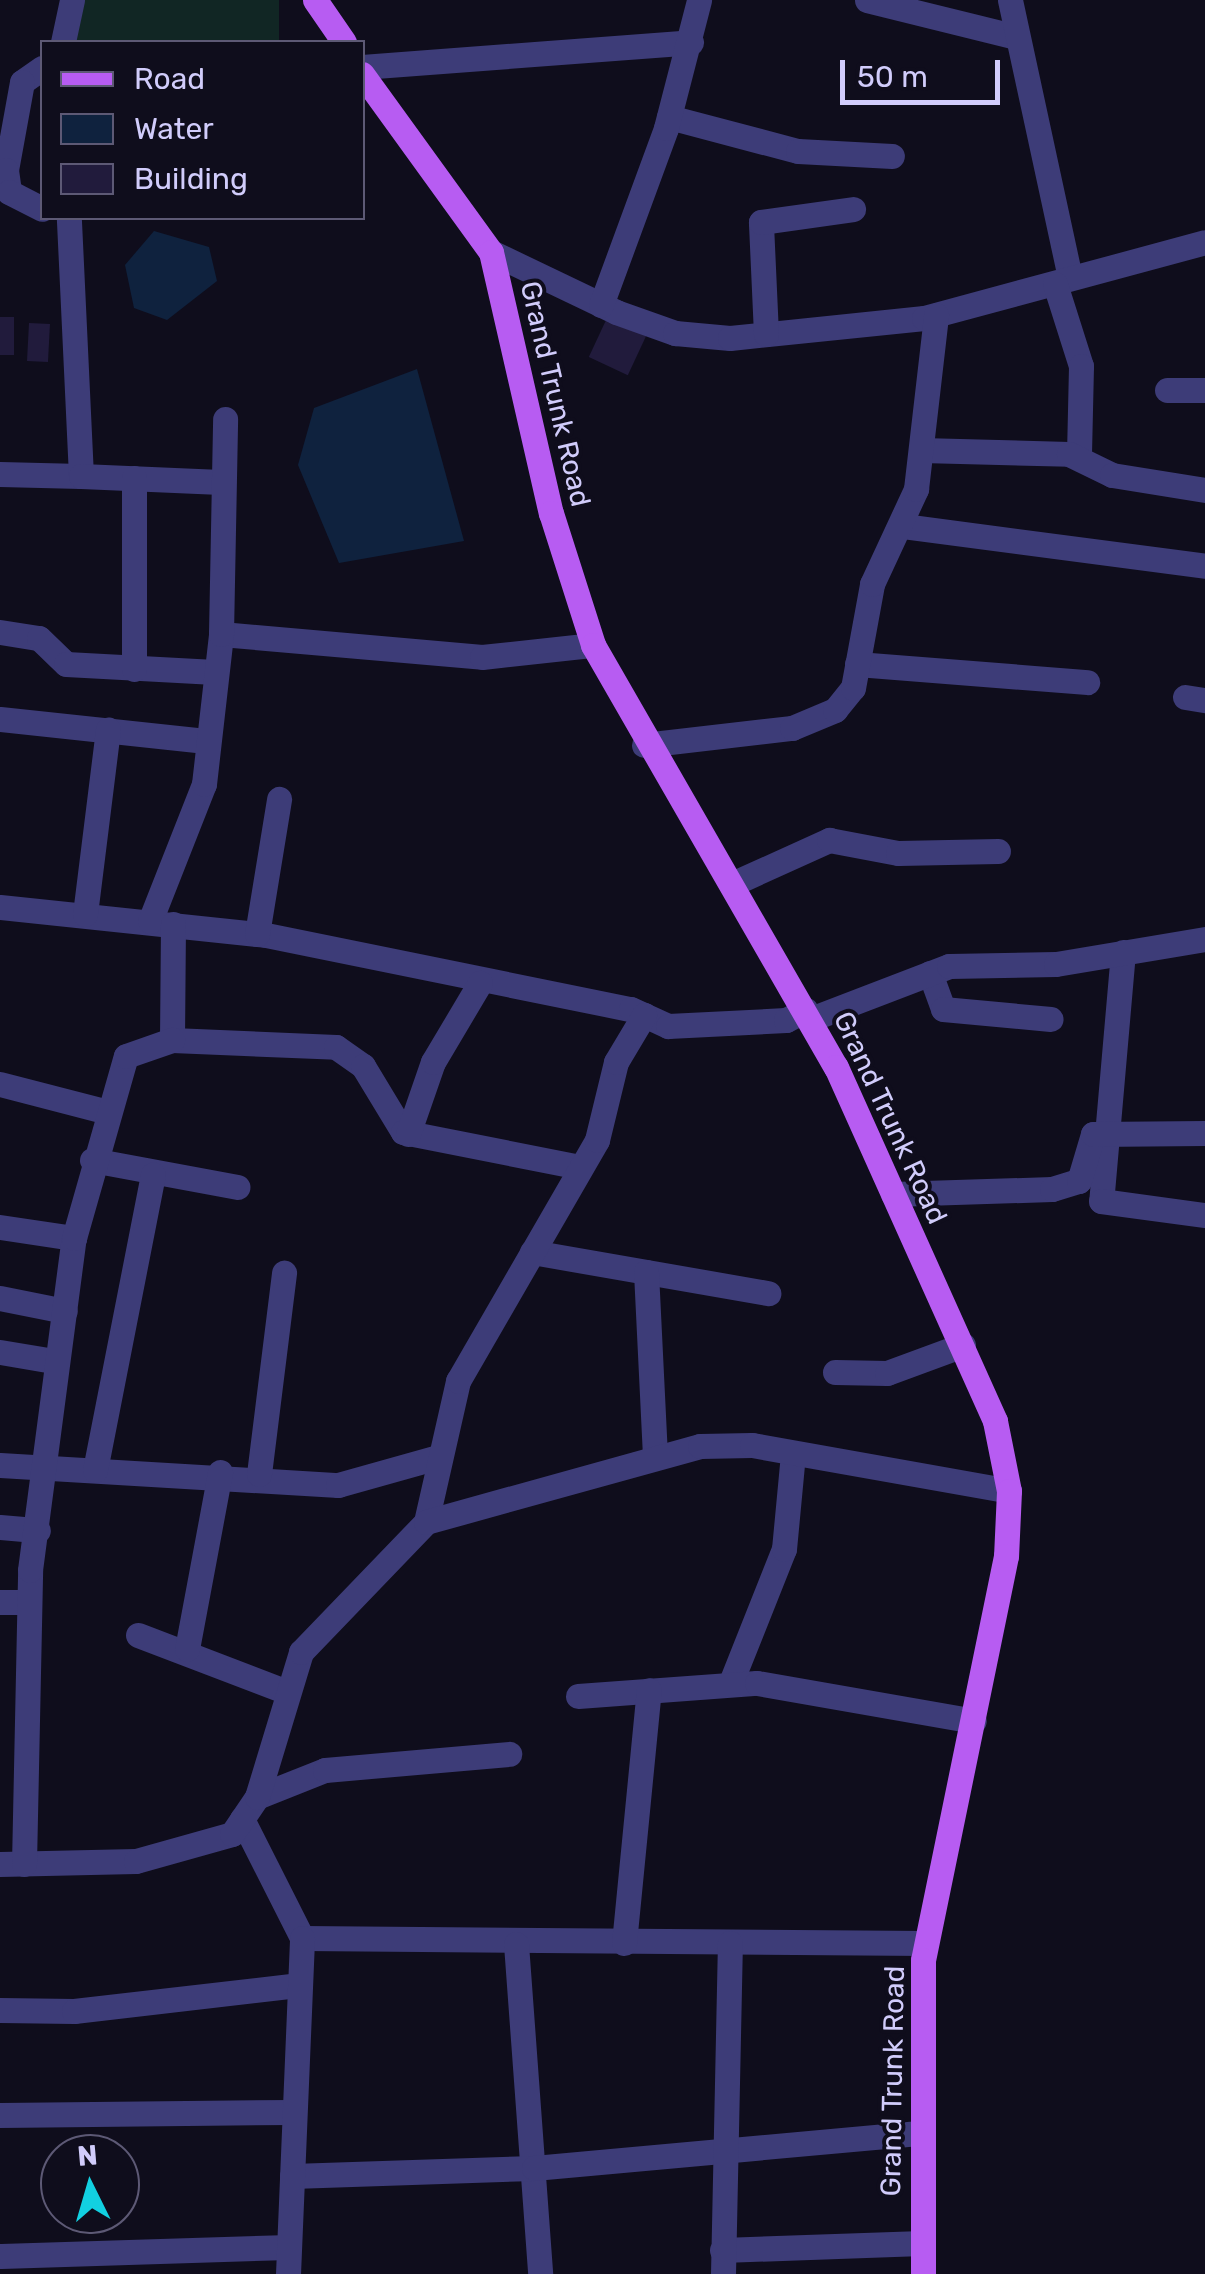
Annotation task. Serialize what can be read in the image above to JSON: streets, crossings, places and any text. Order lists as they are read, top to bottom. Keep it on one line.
{"streets":{"main road":["Grand Trunk Road"]},"legend":["Road","Water","Building"],"scale_bar":"50 m","north":"top"}
